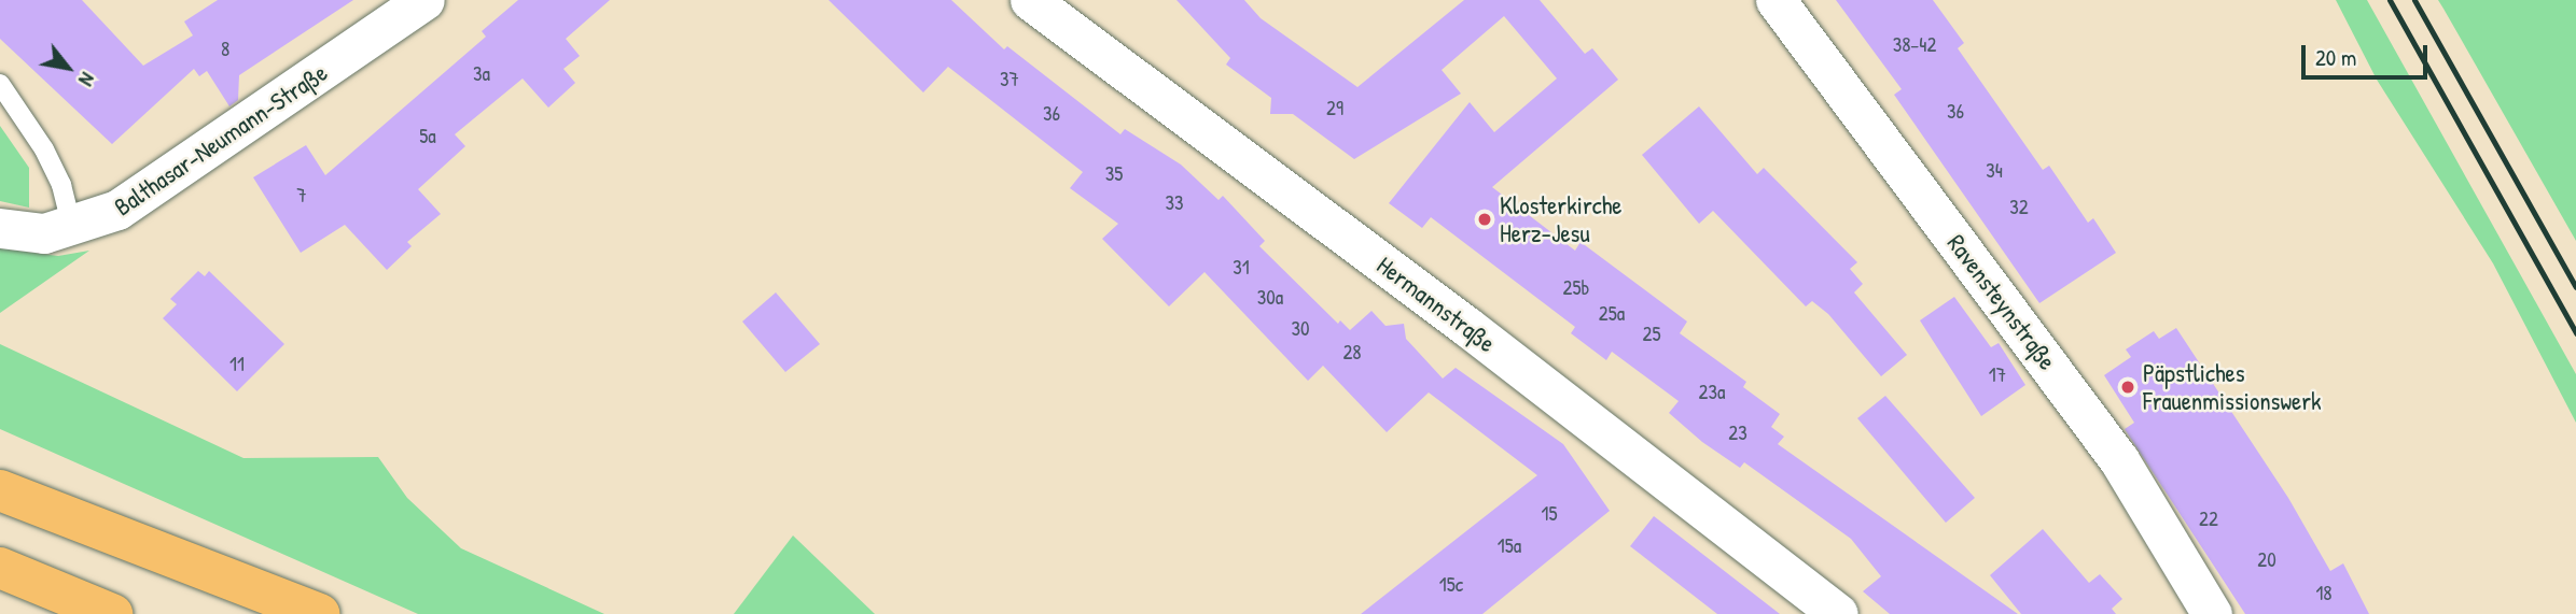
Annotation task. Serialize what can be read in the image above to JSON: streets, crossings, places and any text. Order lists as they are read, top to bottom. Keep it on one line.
{"streets":{"street":["Balthasar-Neumann-Straße","Ravensteynstraße","Hermannstraße"]},"places":["Klosterkirche Herz-Jesu","Päpstliches Frauenmissionswerk"],"house_numbers":["38–42","8","3a","37","29","36","36","5a","34","35","7","33","32","31","25b","30a","25a","30","25","28","11","17","23a","23","15","22","15a","20","15c","18"],"scale_bar":"20 m","north":"bottom right"}
